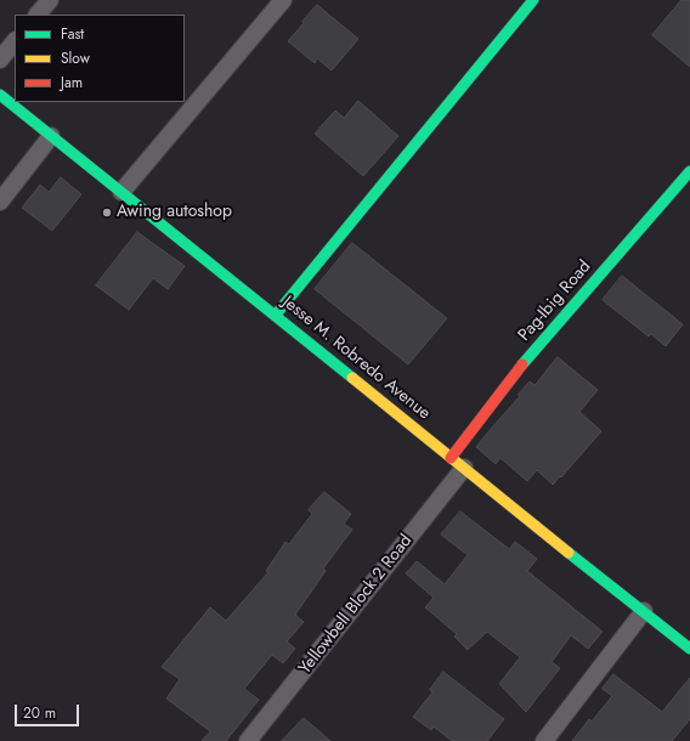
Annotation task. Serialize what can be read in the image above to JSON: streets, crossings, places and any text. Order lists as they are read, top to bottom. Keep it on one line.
{"streets":{"main road":["Pag-Ibig Road","Jesse M. Robredo Avenue"],"street":["Yellowbell Block 2 Road"]},"crossings":[["Pag-Ibig Road","Jesse M. Robredo Avenue"],["Pag-Ibig Road","Yellowbell Block 2 Road"],["Jesse M. Robredo Avenue","Yellowbell Block 2 Road"]],"places":["Awing autoshop"],"legend":["Fast","Slow","Jam"],"scale_bar":"20 m"}
